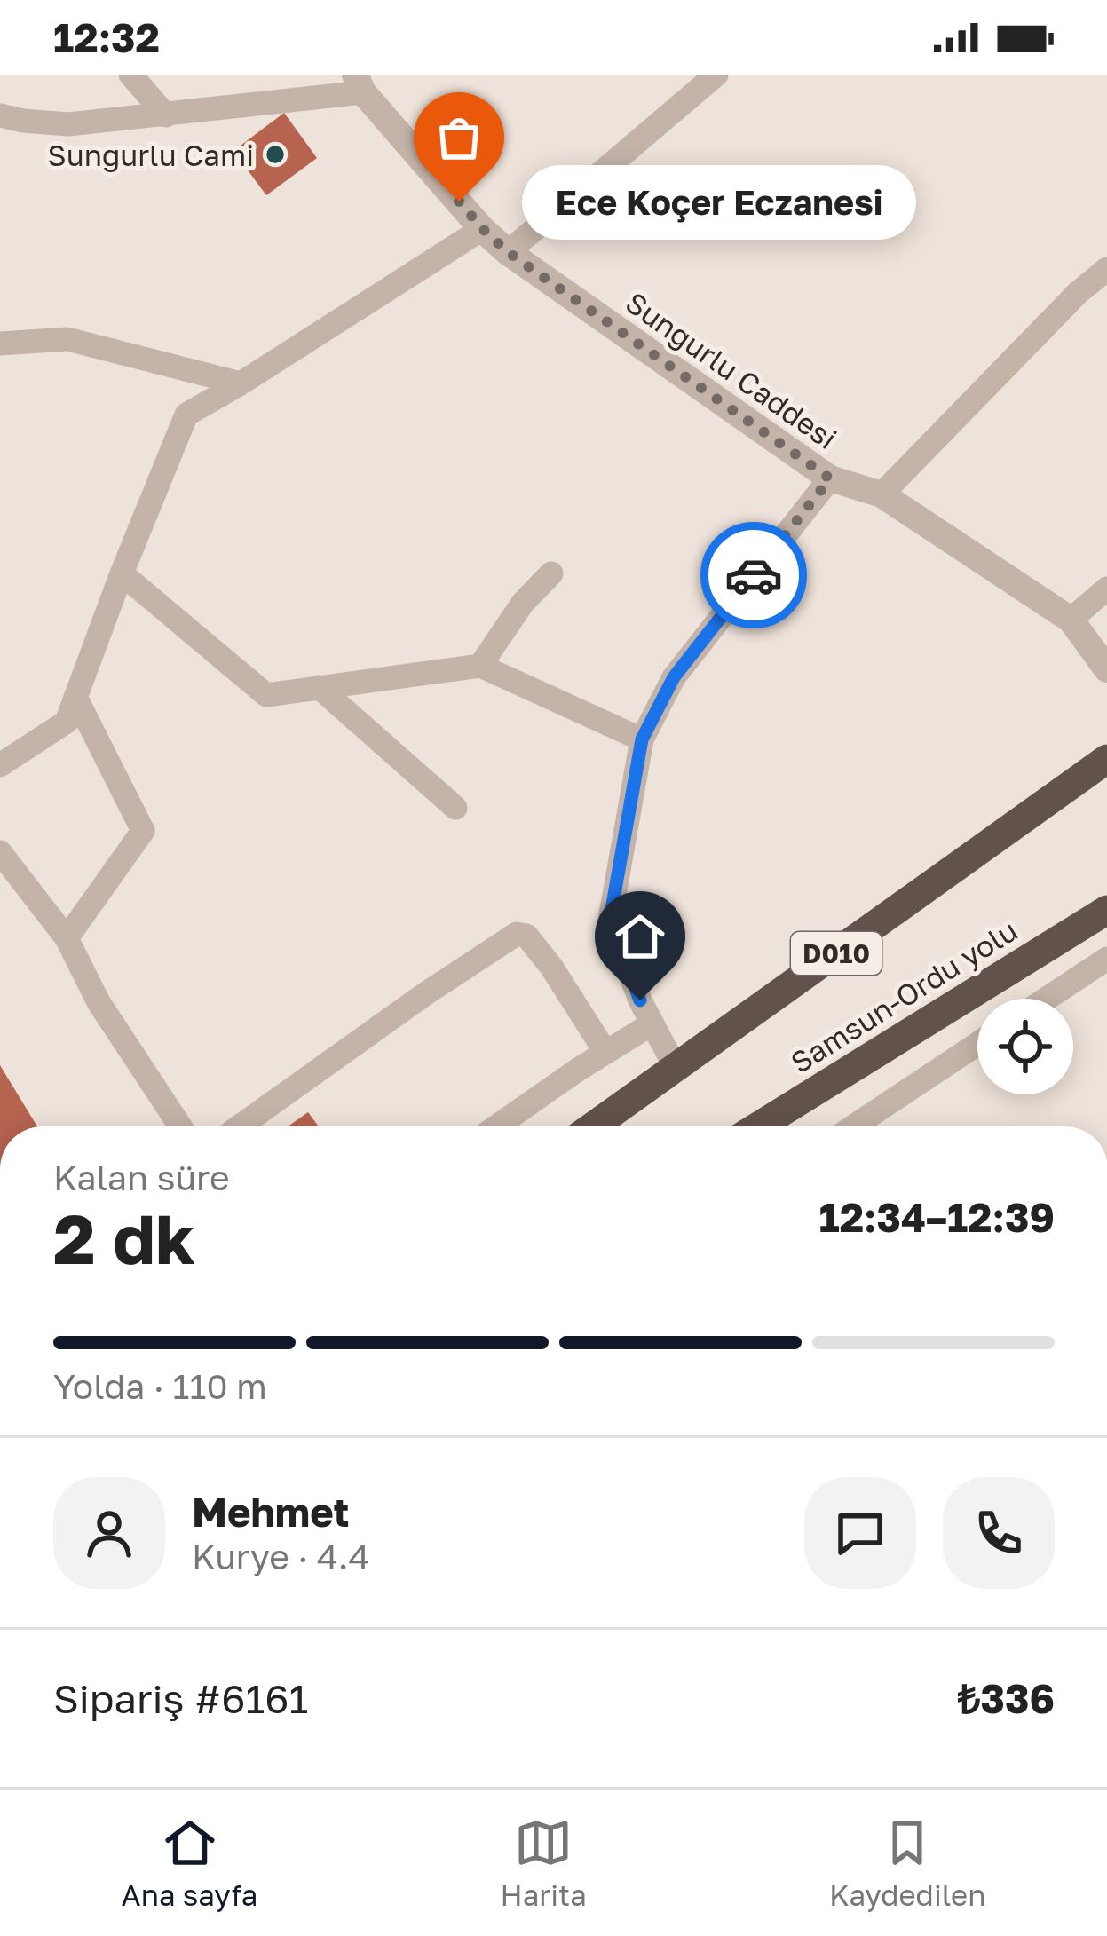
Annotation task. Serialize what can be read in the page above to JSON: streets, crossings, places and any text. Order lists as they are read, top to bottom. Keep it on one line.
{"streets":{"highway":["D010","Samsun-Ordu yolu"],"street":["Sungurlu Caddesi"]},"places":["Sungurlu Cami","Ece Koçer Eczanesi"],"page":{"status":"12:32","bubble":"Ece Koçer Eczanesi","heading":["2 dk","Kalan süre","12:34–12:39"],"panel":["Mehmet","Kurye · 4.4","Sipariş #6161","₺336"],"bar":"Yolda · 110 m","tabs":["Ana sayfa","Harita","Kaydedilen"]}}
